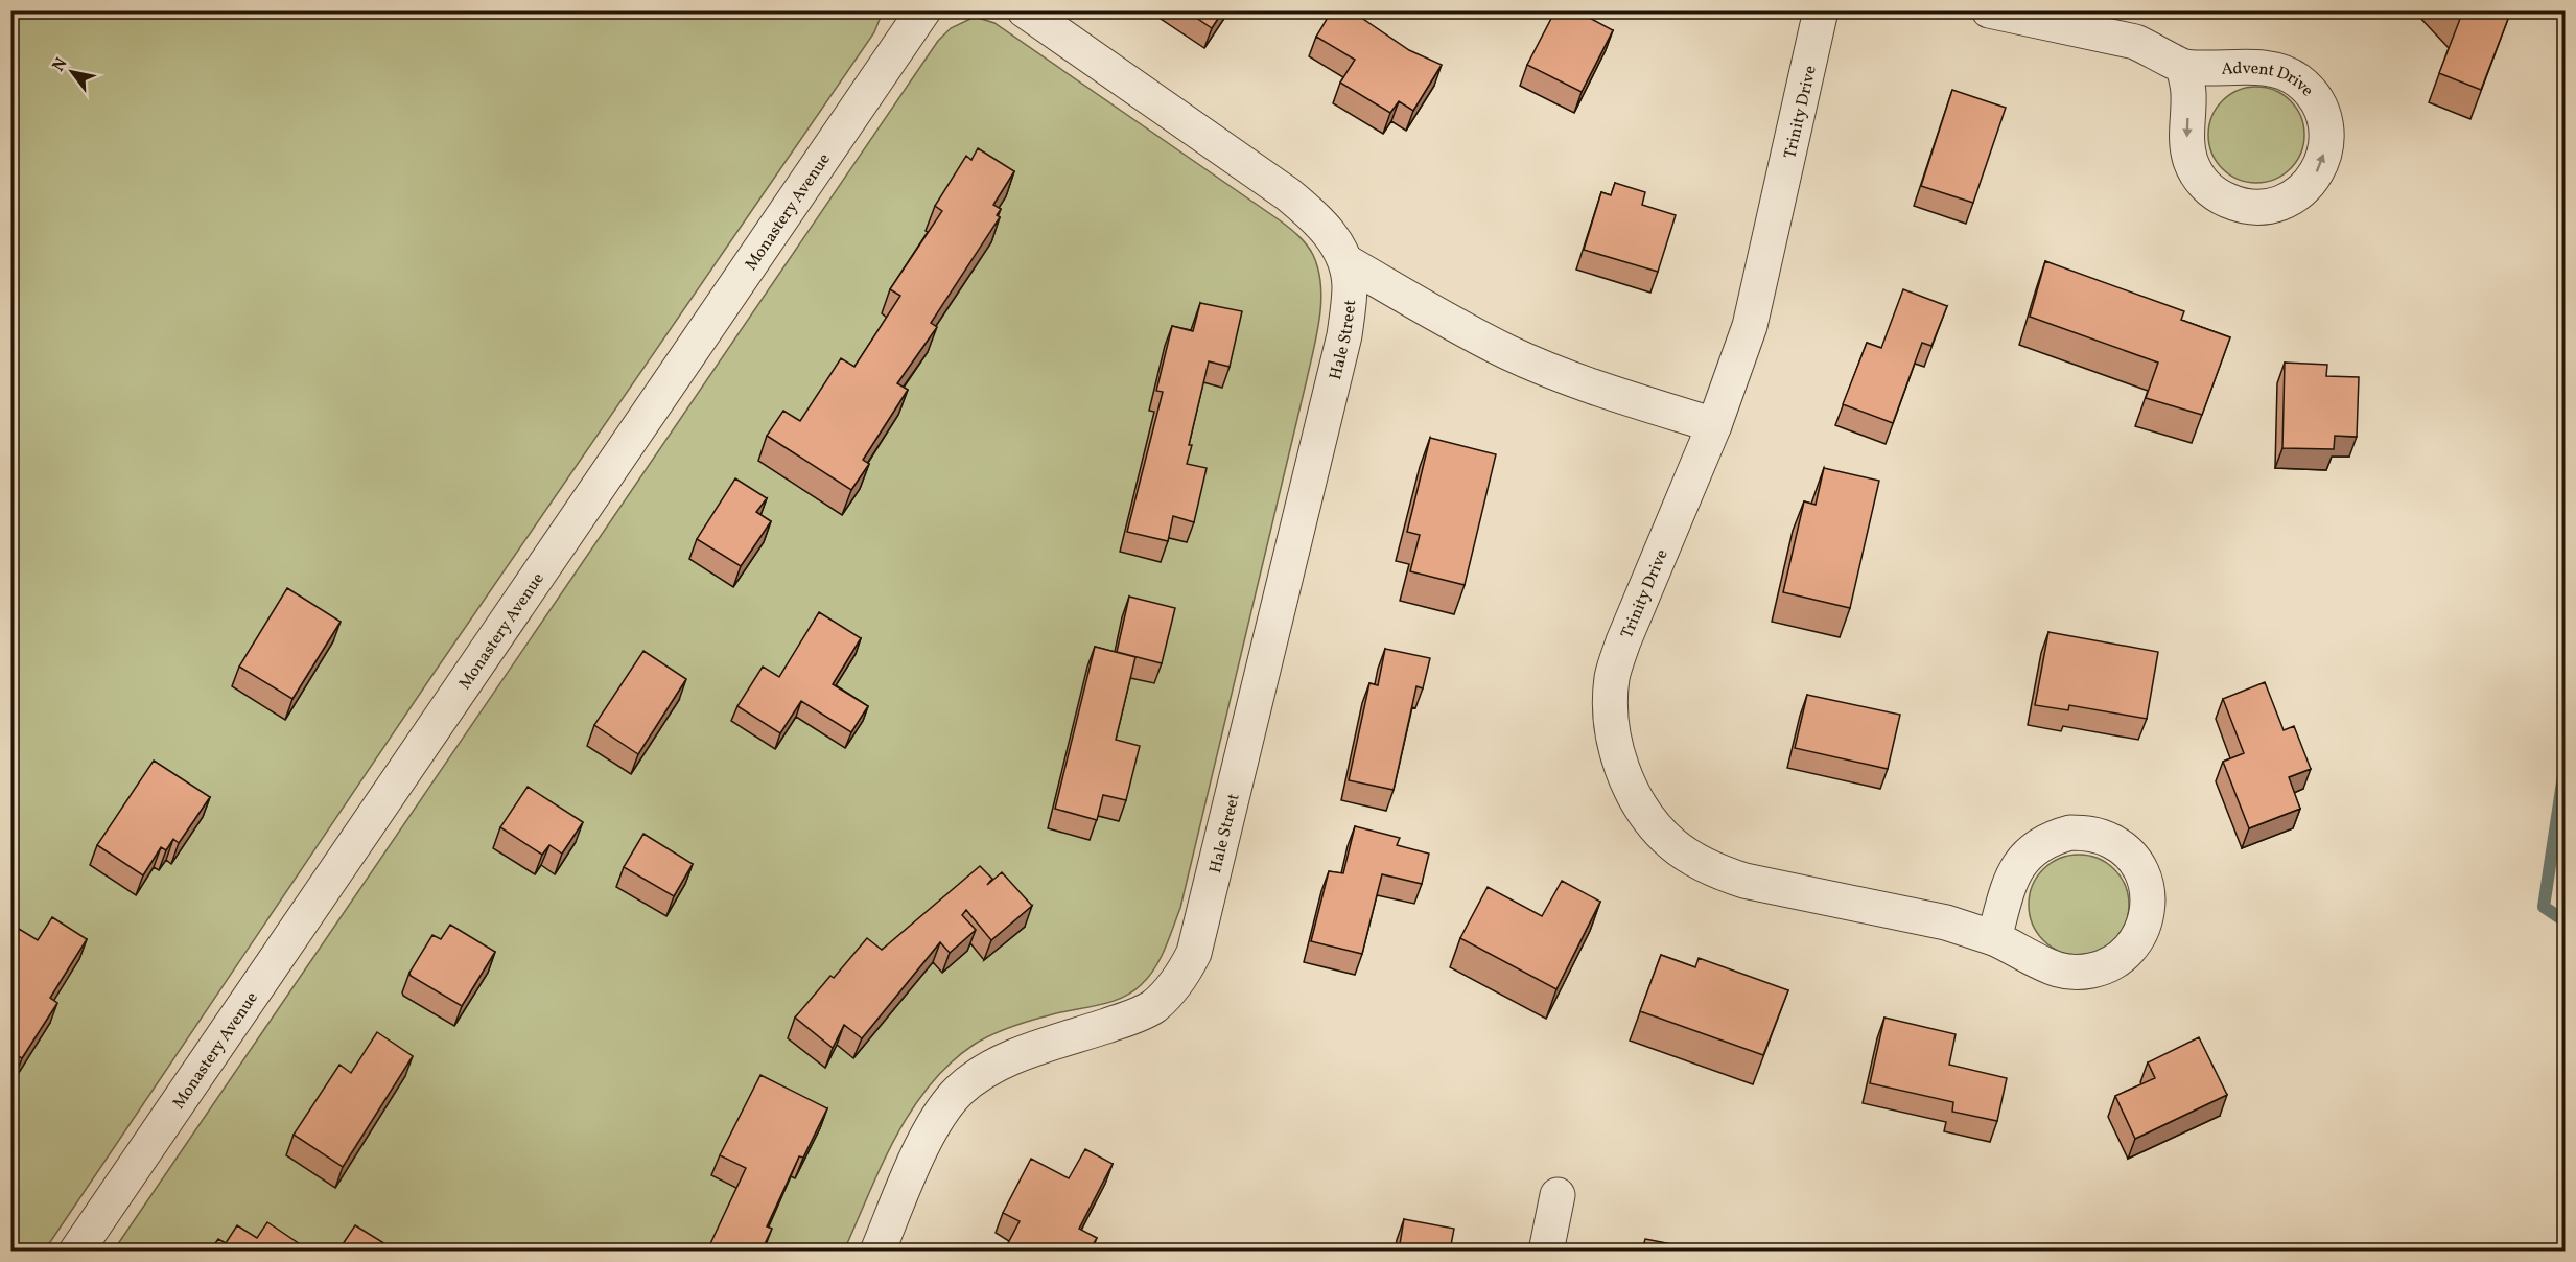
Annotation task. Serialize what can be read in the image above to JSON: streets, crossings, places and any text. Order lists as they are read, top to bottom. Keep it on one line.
{"streets":{"street":["Advent Drive","Trinity Drive","Monastery Avenue","Hale Street"]},"north":"top left"}
